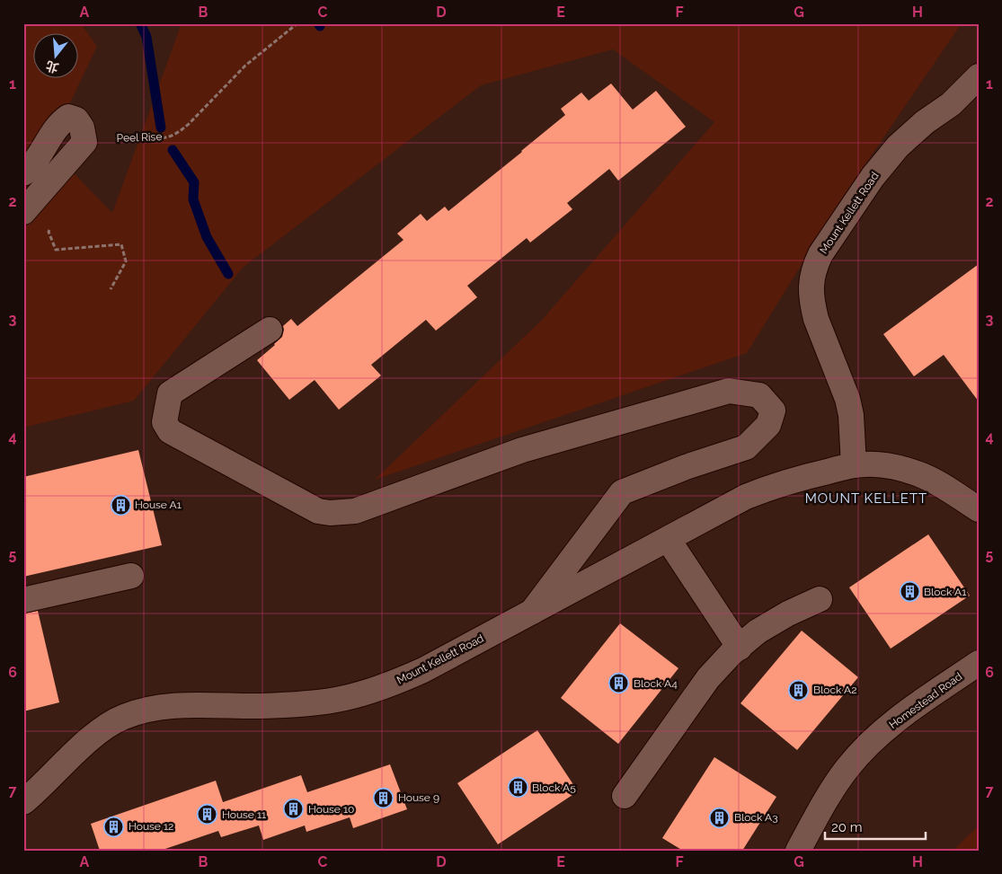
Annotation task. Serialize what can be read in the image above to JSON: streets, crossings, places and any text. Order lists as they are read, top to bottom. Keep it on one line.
{"streets":{"street":["Mount Kellett Road","Homestead Road"],"path":["Peel Rise"]},"districts":["MOUNT KELLETT"],"places":{"building":["House A1","Block A1","Block A4","Block A2","Block A5","House 9","House 10","House 11","Block A3","House 12"]},"scale_bar":"20 m","north":"bottom","grid":{"columns":["A","B","C","D","E","F","G","H"],"rows":["1","2","3","4","5","6","7"]}}
